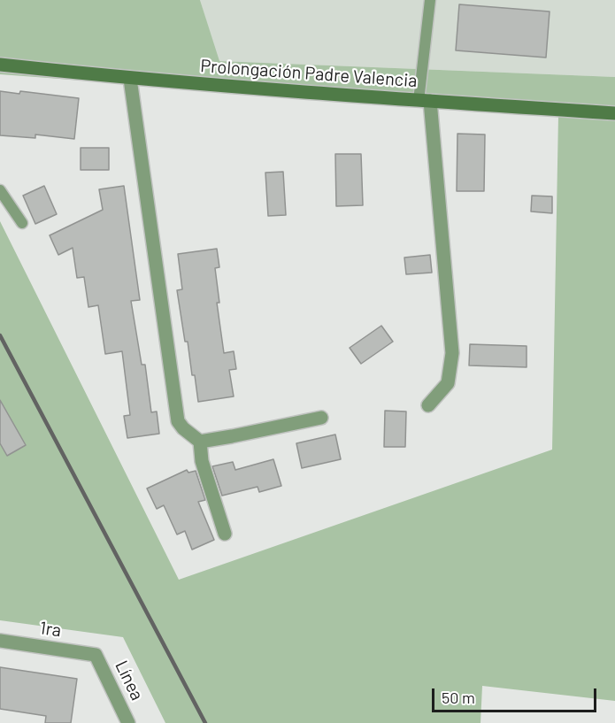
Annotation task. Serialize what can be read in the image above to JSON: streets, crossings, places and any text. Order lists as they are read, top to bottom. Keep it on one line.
{"streets":{"street":["Prolongación Padre Valencia","1ra","Línea"]},"crossings":[["1ra","Línea"]],"scale_bar":"50 m"}
